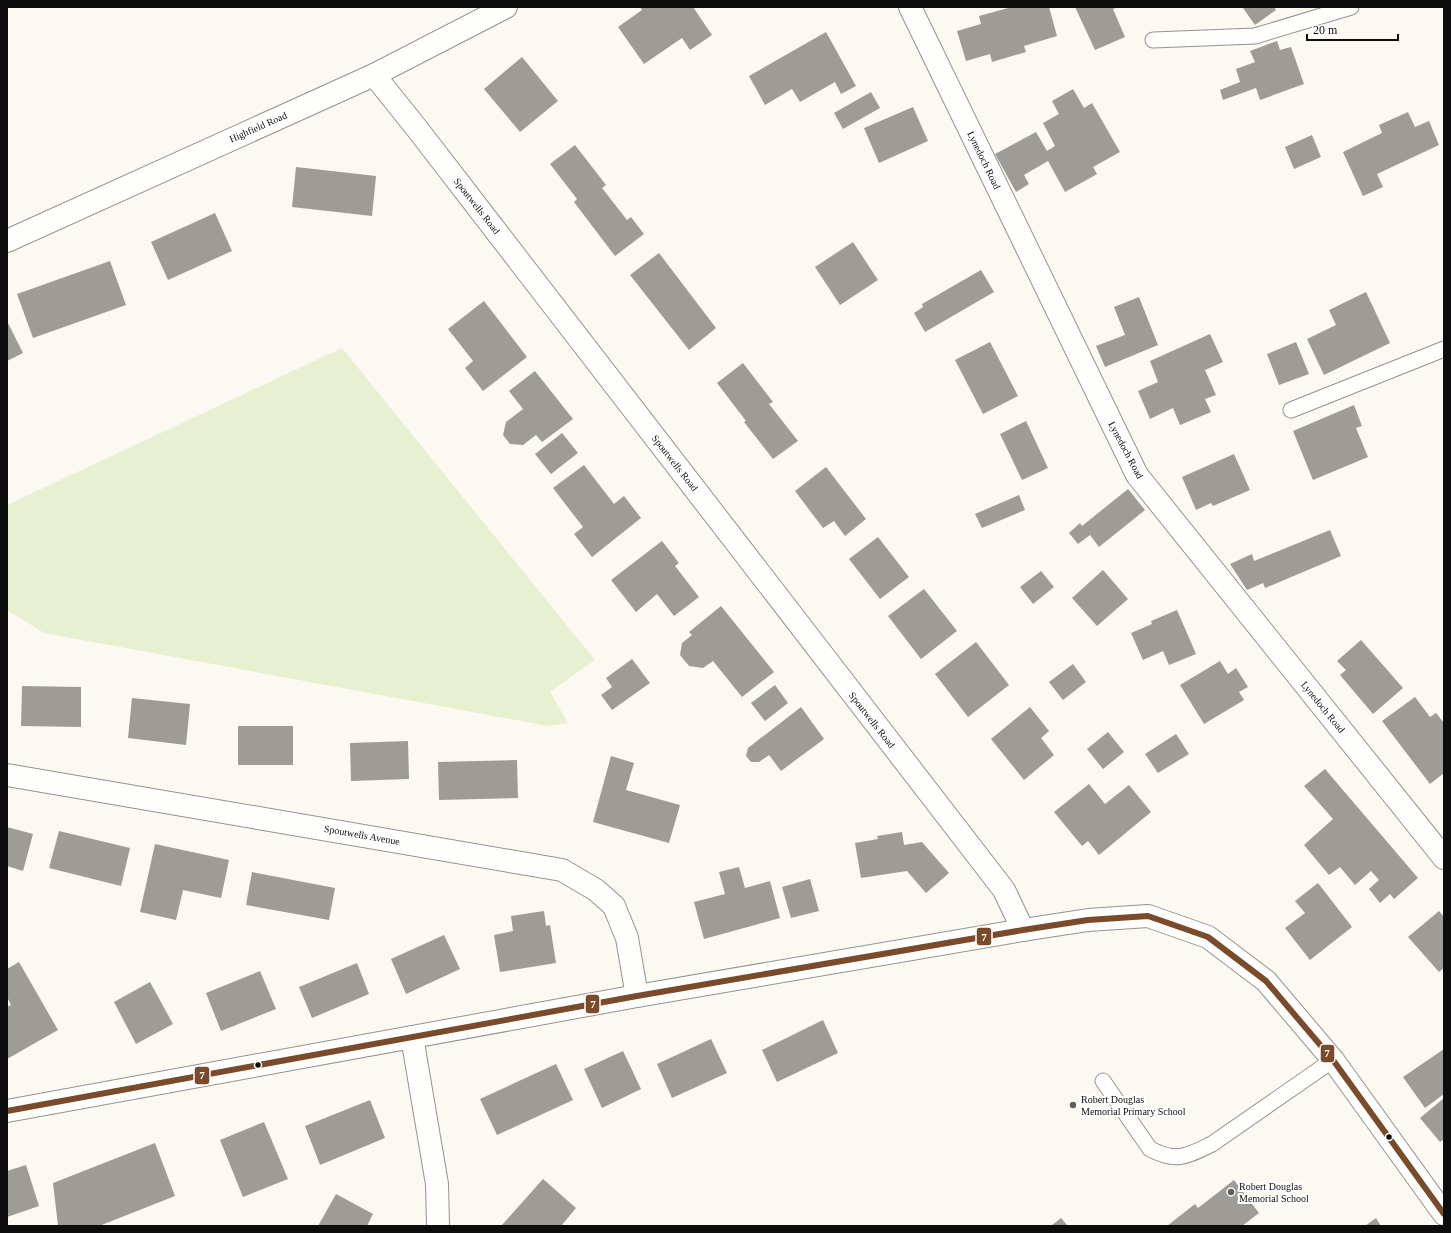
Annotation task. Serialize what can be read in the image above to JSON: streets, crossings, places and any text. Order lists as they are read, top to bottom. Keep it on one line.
{"streets":{"street":["Highfield Road","Lynedoch Road","Spoutwells Road","Spoutwells Avenue"]},"crossings":[["Highfield Road","Spoutwells Road"]],"places":["Robert Douglas Memorial Primary School","Robert Douglas Memorial School"],"lines":["transit line 7"],"scale_bar":"20 m"}
